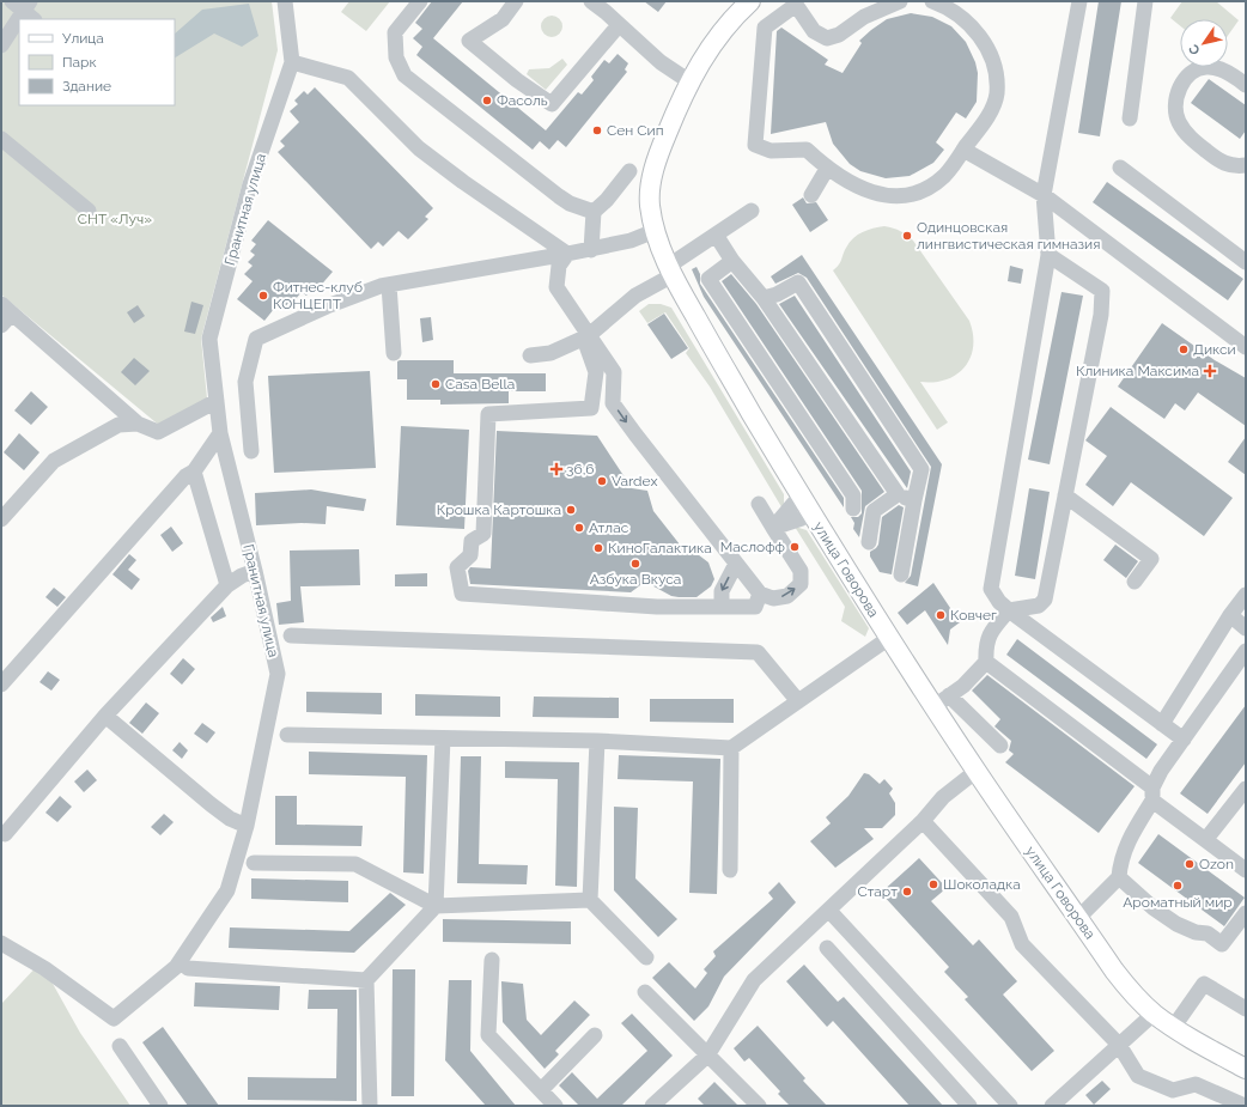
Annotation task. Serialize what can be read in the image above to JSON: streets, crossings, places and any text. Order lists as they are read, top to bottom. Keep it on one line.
{"streets":{"main road":["улица Говорова"],"street":["Гранитная улица"]},"parks":["СНТ «Луч»"],"places":{"other":["Фасоль","Сен Сип","Одинцовская лингвистическая гимназия","Фитнес-клуб КОНЦЕПТ","Дикси","Casa Bella","Vardex","Крошка Картошка","Атлас","Маслофф","КиноГалактика","Азбука Вкуса","Ковчег","Ozon","Шоколадка","Ароматный мир","Старт"],"health":["Клиника Максима","36,6"]},"legend":["Улица","Парк","Здание"],"north":"bottom left"}
